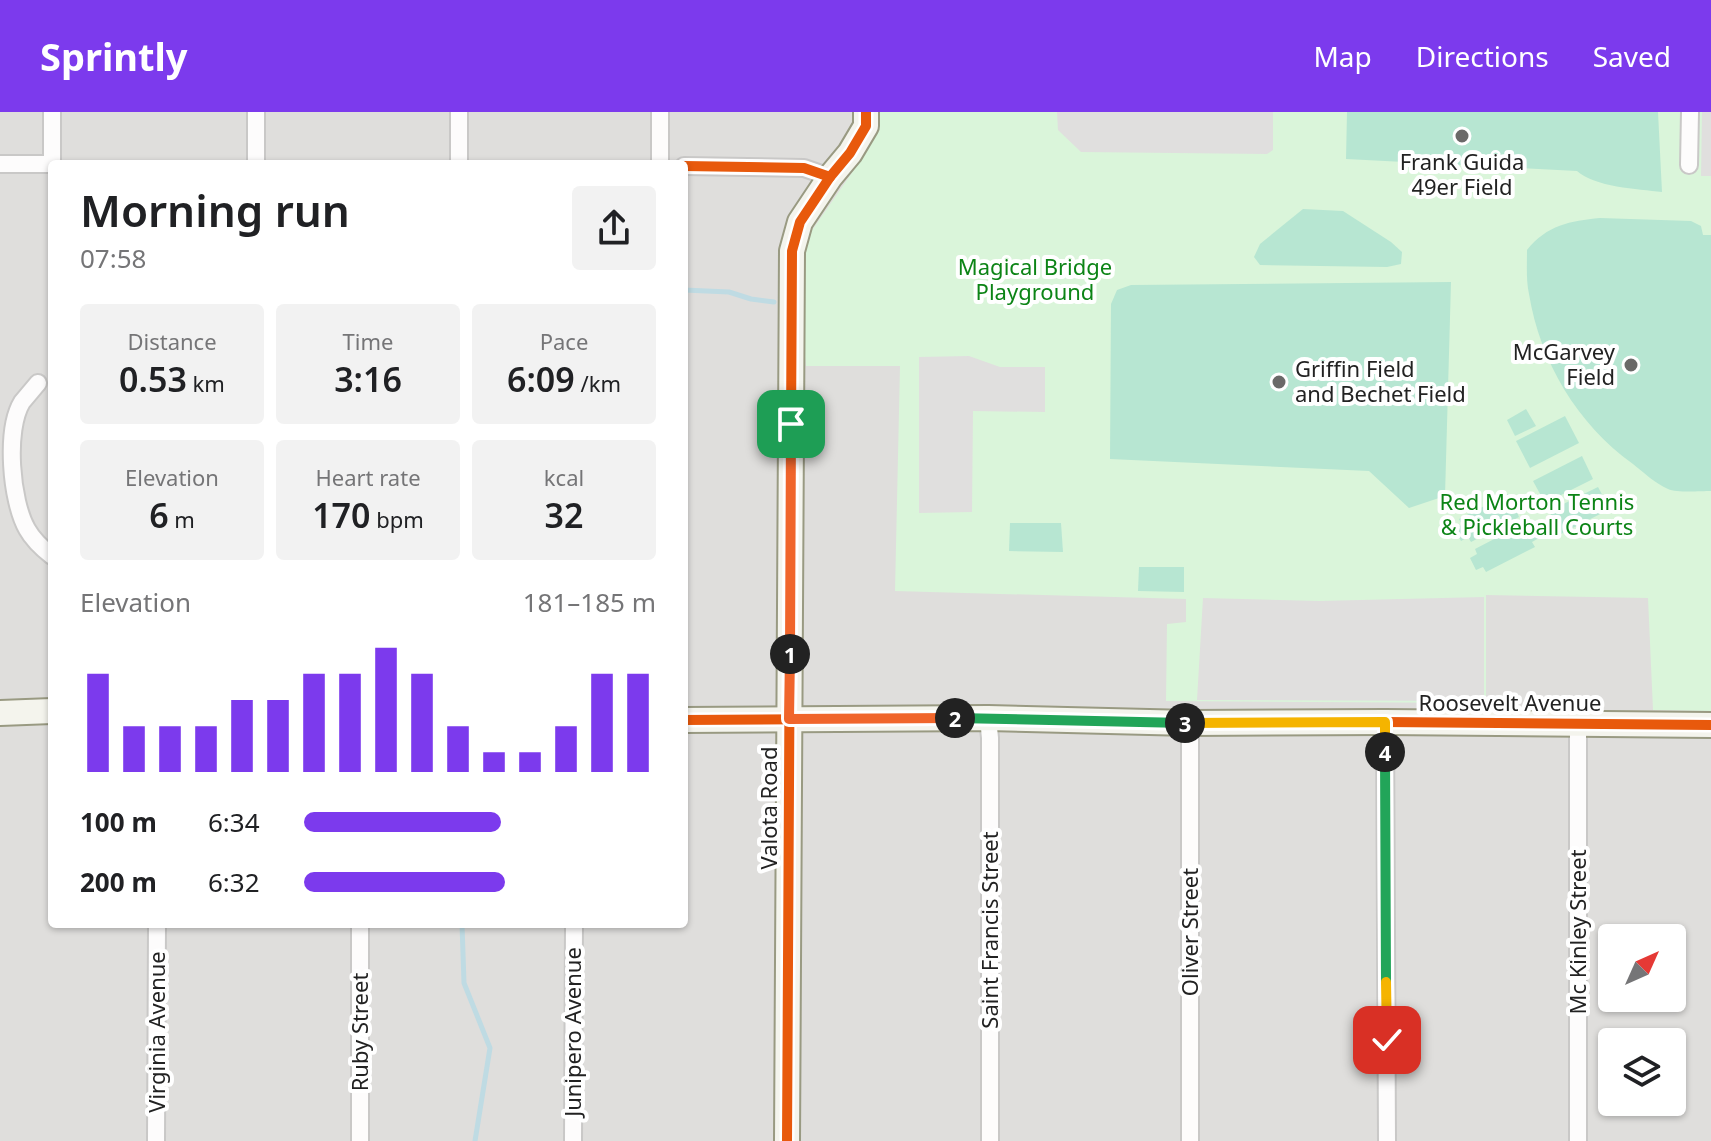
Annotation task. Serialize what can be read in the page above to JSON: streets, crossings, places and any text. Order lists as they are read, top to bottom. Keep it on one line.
{"streets":{"street":["Roosevelt Avenue","Valota Road","Saint Francis Street","Oliver Street","Mc Kinley Street","Virginia Avenue","Ruby Street","Junipero Avenue"]},"crossings":[["Roosevelt Avenue","Valota Road"],["Roosevelt Avenue","Saint Francis Street"],["Roosevelt Avenue","Oliver Street"],["Roosevelt Avenue","Mc Kinley Street"]],"parks":["Magical Bridge Playground","Red Morton Tennis & Pickleball Courts"],"places":["Frank Guida 49er Field","McGarvey Field","Griffin Field and Bechet Field"],"north":"top right","page":{"header":"Sprintly","nav":["Map","Directions","Saved"],"heading":["Morning run","07:58"],"stats":[["Distance","0.53 km"],["Time","3:16"],["Pace","6:09 /km"],["Elevation","6 m"],["Heart rate","170 bpm"],["kcal","32"]],"chart":["Elevation","181–185 m"],"pins":["1","2","3","4"],"list":[{"name":"100 m","note":"6:34"},{"name":"200 m","note":"6:32"}]}}
